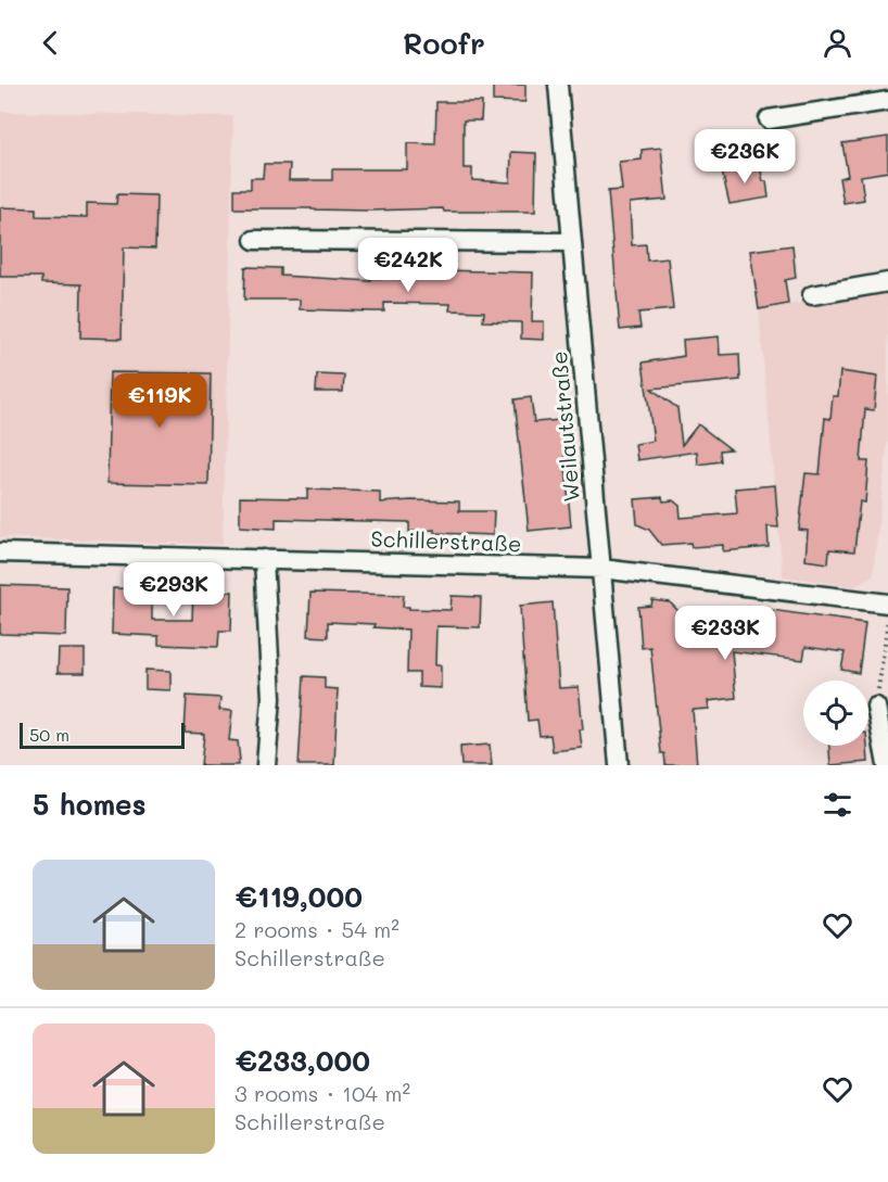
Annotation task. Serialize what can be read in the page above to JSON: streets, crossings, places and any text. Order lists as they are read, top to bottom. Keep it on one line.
{"streets":{"street":["Weilautstraße","Schillerstraße"]},"crossings":[["Weilautstraße","Schillerstraße"]],"scale_bar":"50 m","page":{"header":"Roofr","price":["€236K","€242K","€119K","€293K","€233K"],"scale":"50 m","heading":"5 homes","list":[{"name":"€119,000","note":"2 rooms · 54 m² · Schillerstraße"},{"name":"€233,000","note":"3 rooms · 104 m² · Schillerstraße"}]}}
